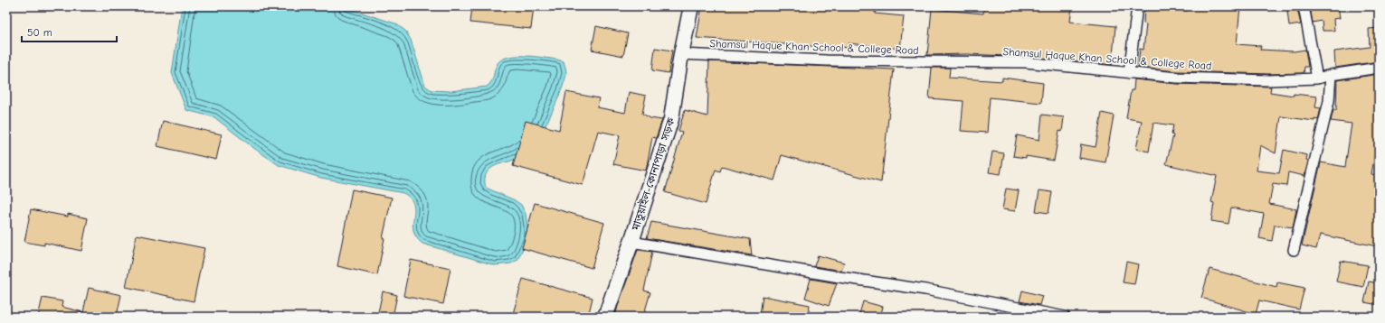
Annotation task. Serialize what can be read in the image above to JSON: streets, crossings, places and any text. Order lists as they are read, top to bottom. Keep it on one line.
{"streets":{"main road":["মাতুয়াইল-কোনাপাড়া সড়ক"],"street":["Shamsul Haque Khan School & College Road"]},"crossings":[["Shamsul Haque Khan School & College Road","মাতুয়াইল-কোনাপাড়া সড়ক"]],"scale_bar":"50 m"}
